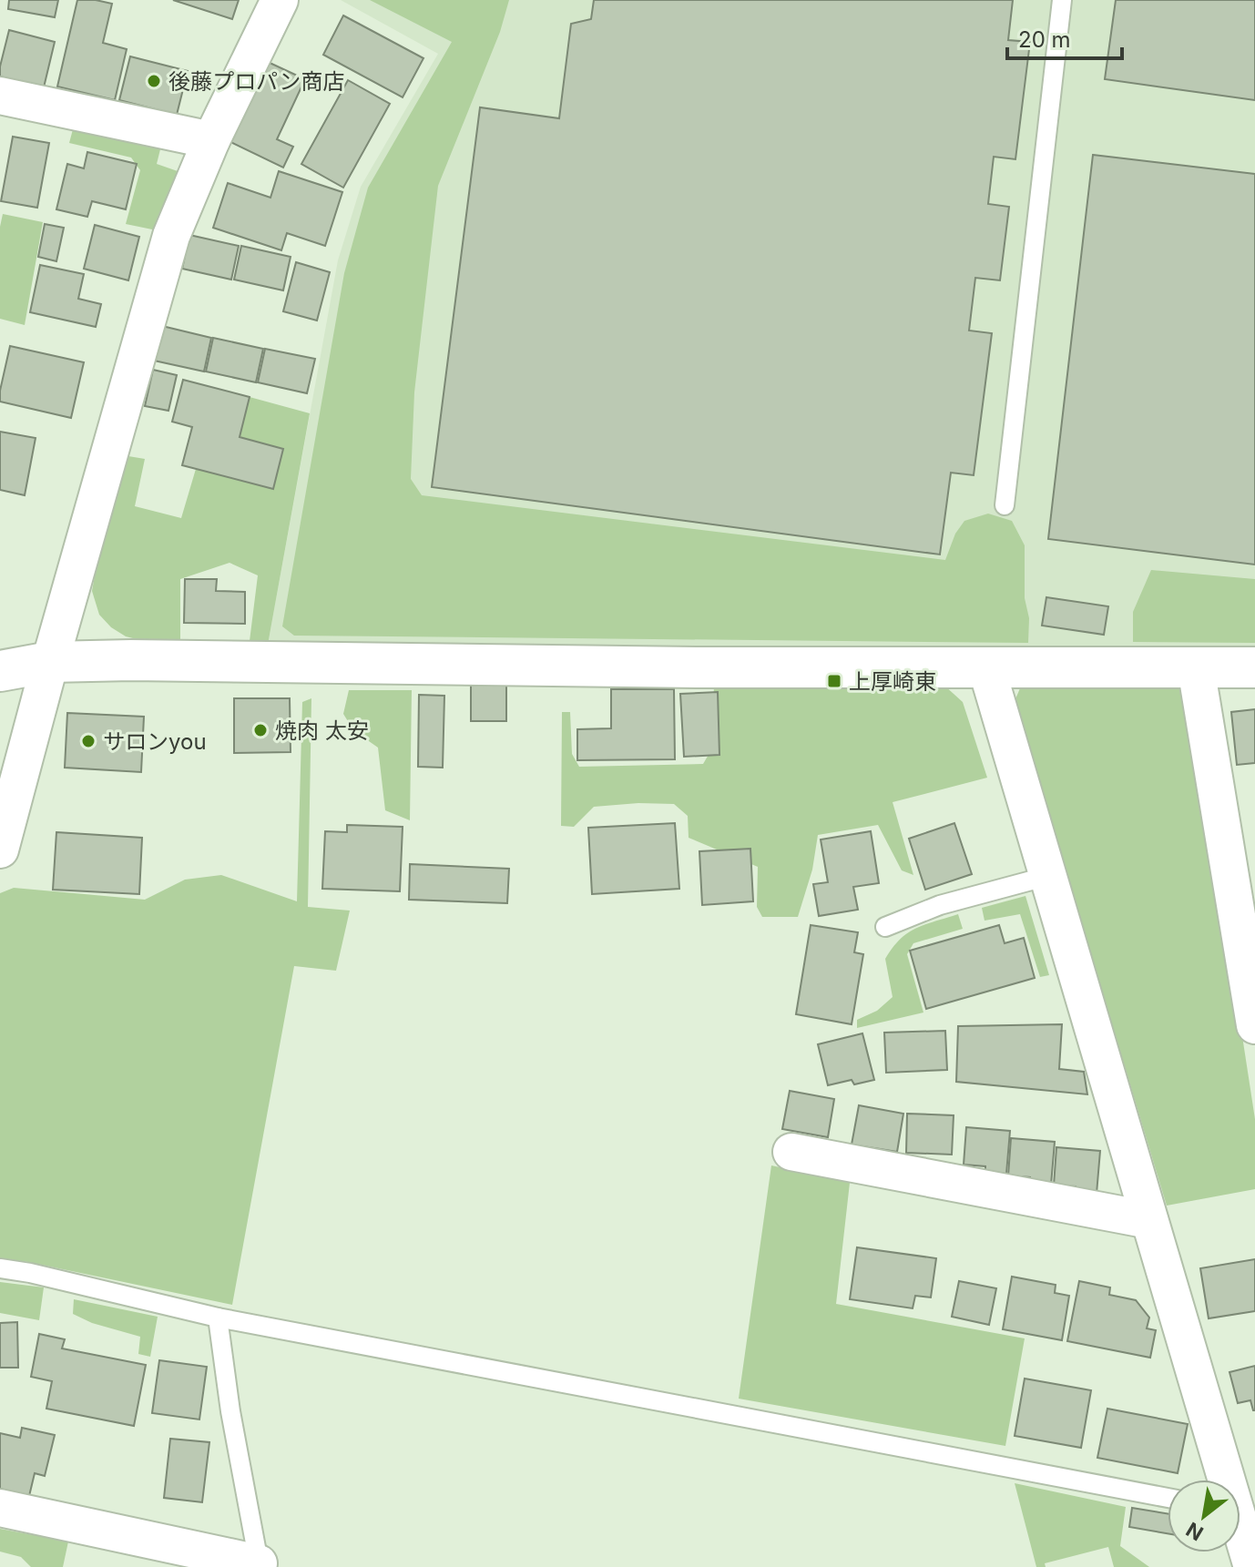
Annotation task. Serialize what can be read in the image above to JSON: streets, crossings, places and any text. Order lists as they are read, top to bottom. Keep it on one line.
{"places":{"other":["後藤プロパン商店","焼肉 太安","サロンyou"],"transit":["上厚崎東"]},"scale_bar":"20 m","north":"bottom left"}
